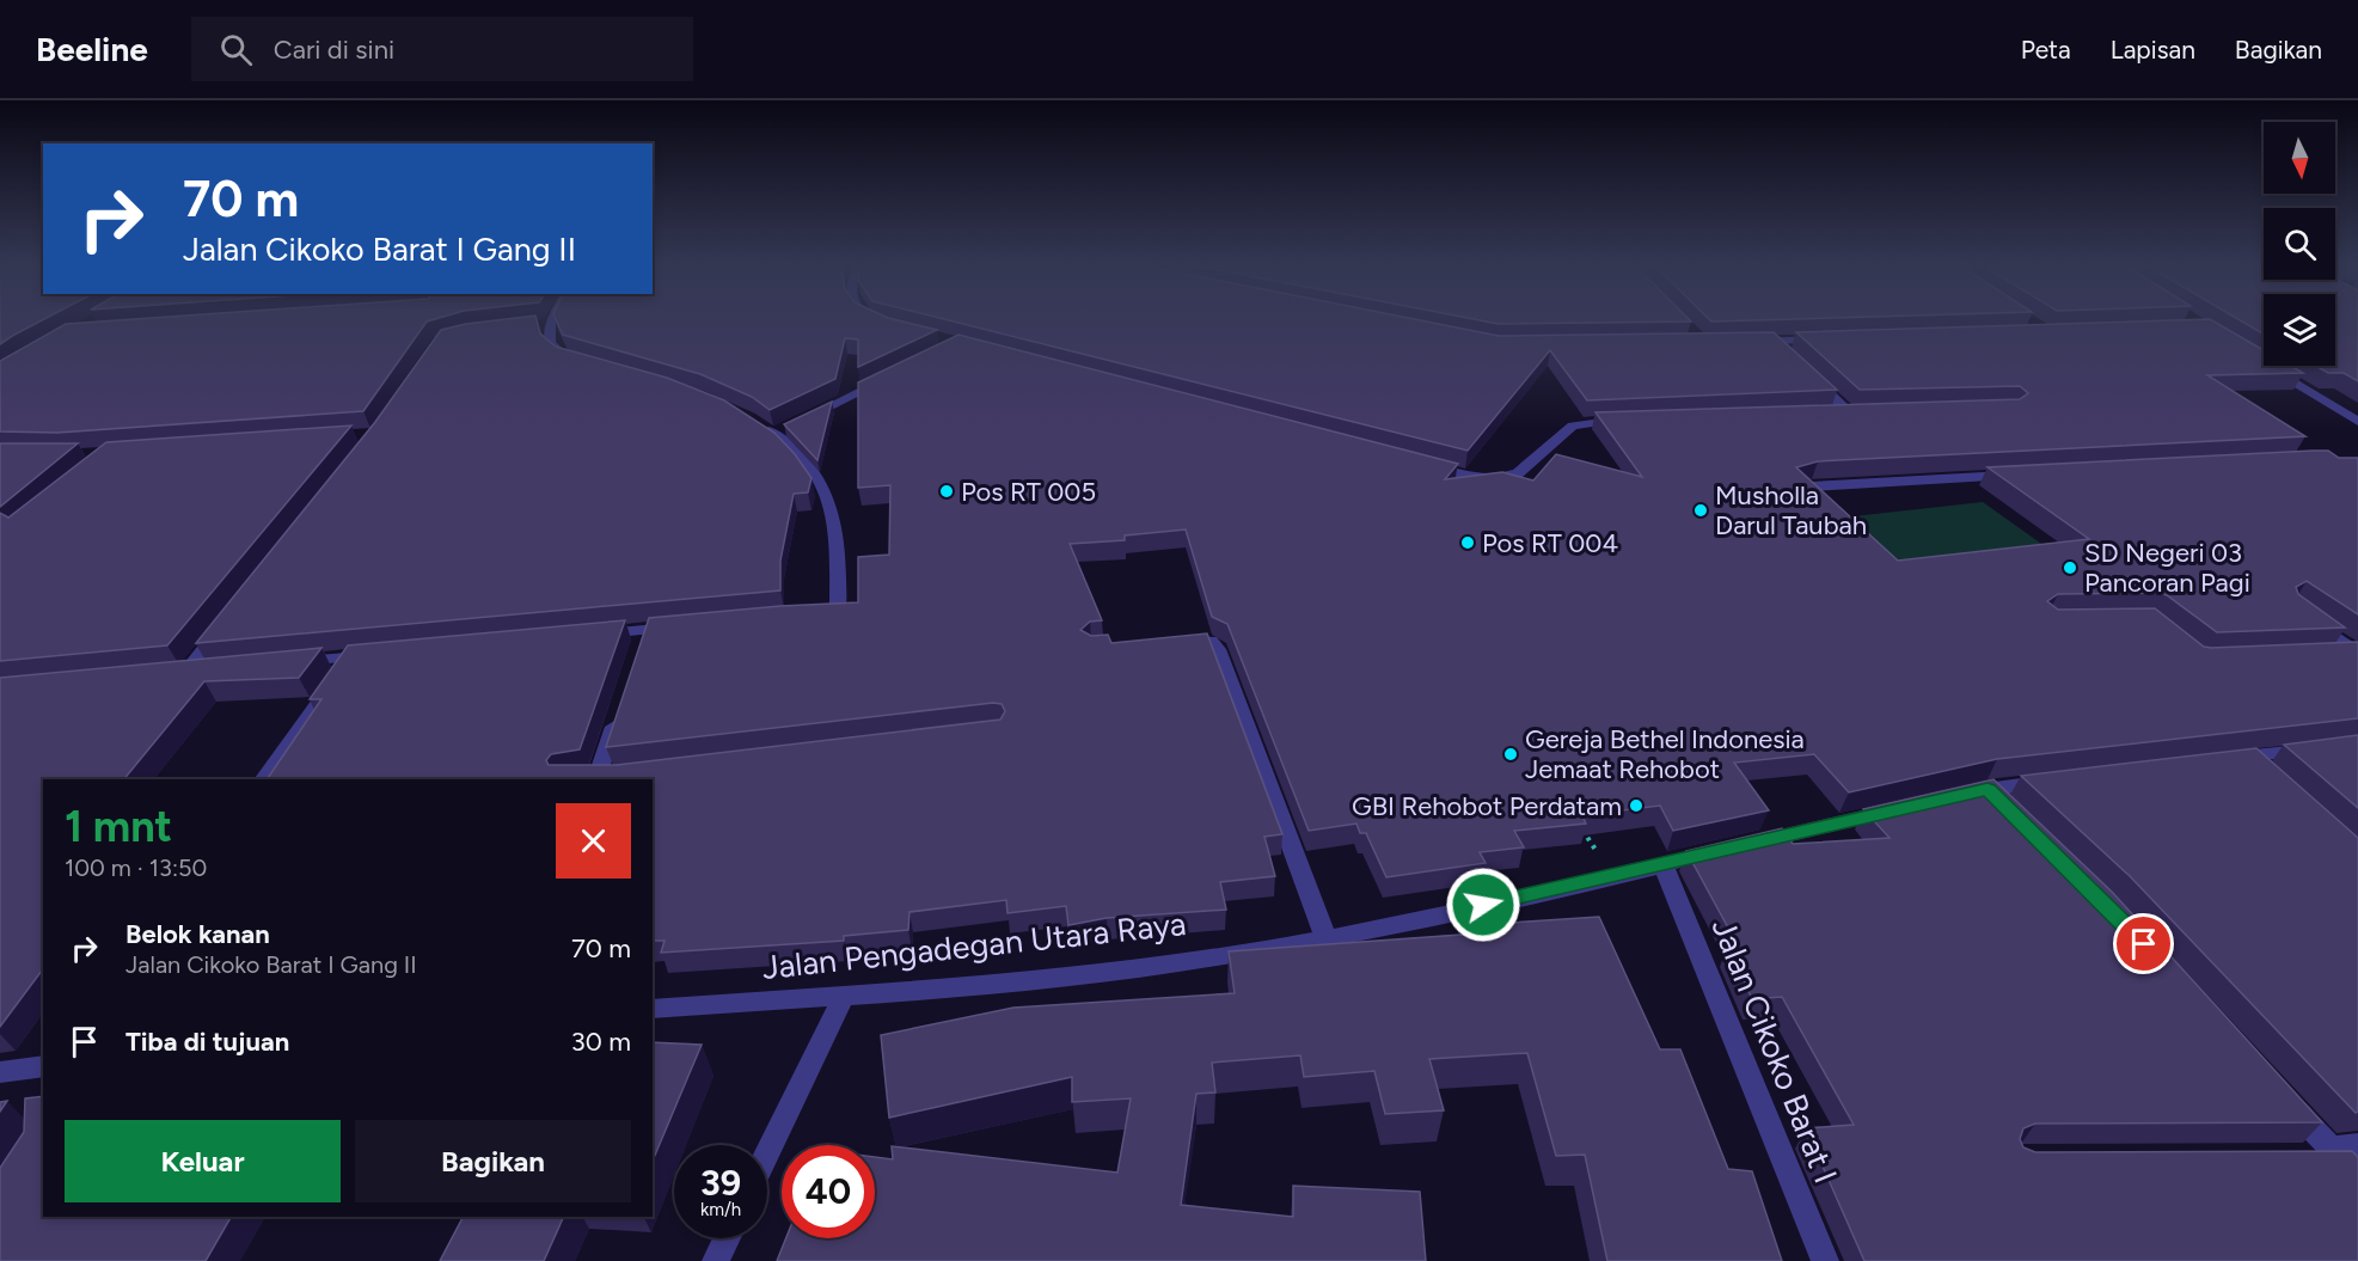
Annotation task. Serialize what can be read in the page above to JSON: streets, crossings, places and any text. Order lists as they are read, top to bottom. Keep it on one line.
{"streets":{"street":["Jalan Pengadegan Utara Raya","Jalan Cikoko Barat I"]},"crossings":[["Jalan Pengadegan Utara Raya","Jalan Cikoko Barat I"]],"places":["Pos RT 005","Musholla Darul Taubah","Pos RT 004","SD Negeri 03 Pancoran Pagi","Gereja Bethel Indonesia Jemaat Rehobot","GBI Rehobot Perdatam"],"north":"bottom","page":{"header":"Beeline","search":"Cari di sini","nav":["Peta","Lapisan","Bagikan"],"turn":["70 m","Jalan Cikoko Barat I Gang II"],"heading":["1 mnt","100 m · 13:50"],"list":[{"name":"Belok kanan","note":"Jalan Cikoko Barat I Gang II","value":"70 m"},{"name":"Tiba di tujuan","value":"30 m"}],"buttons":["Keluar","Bagikan"],"speed":"39 km/h","limit":"40"}}
